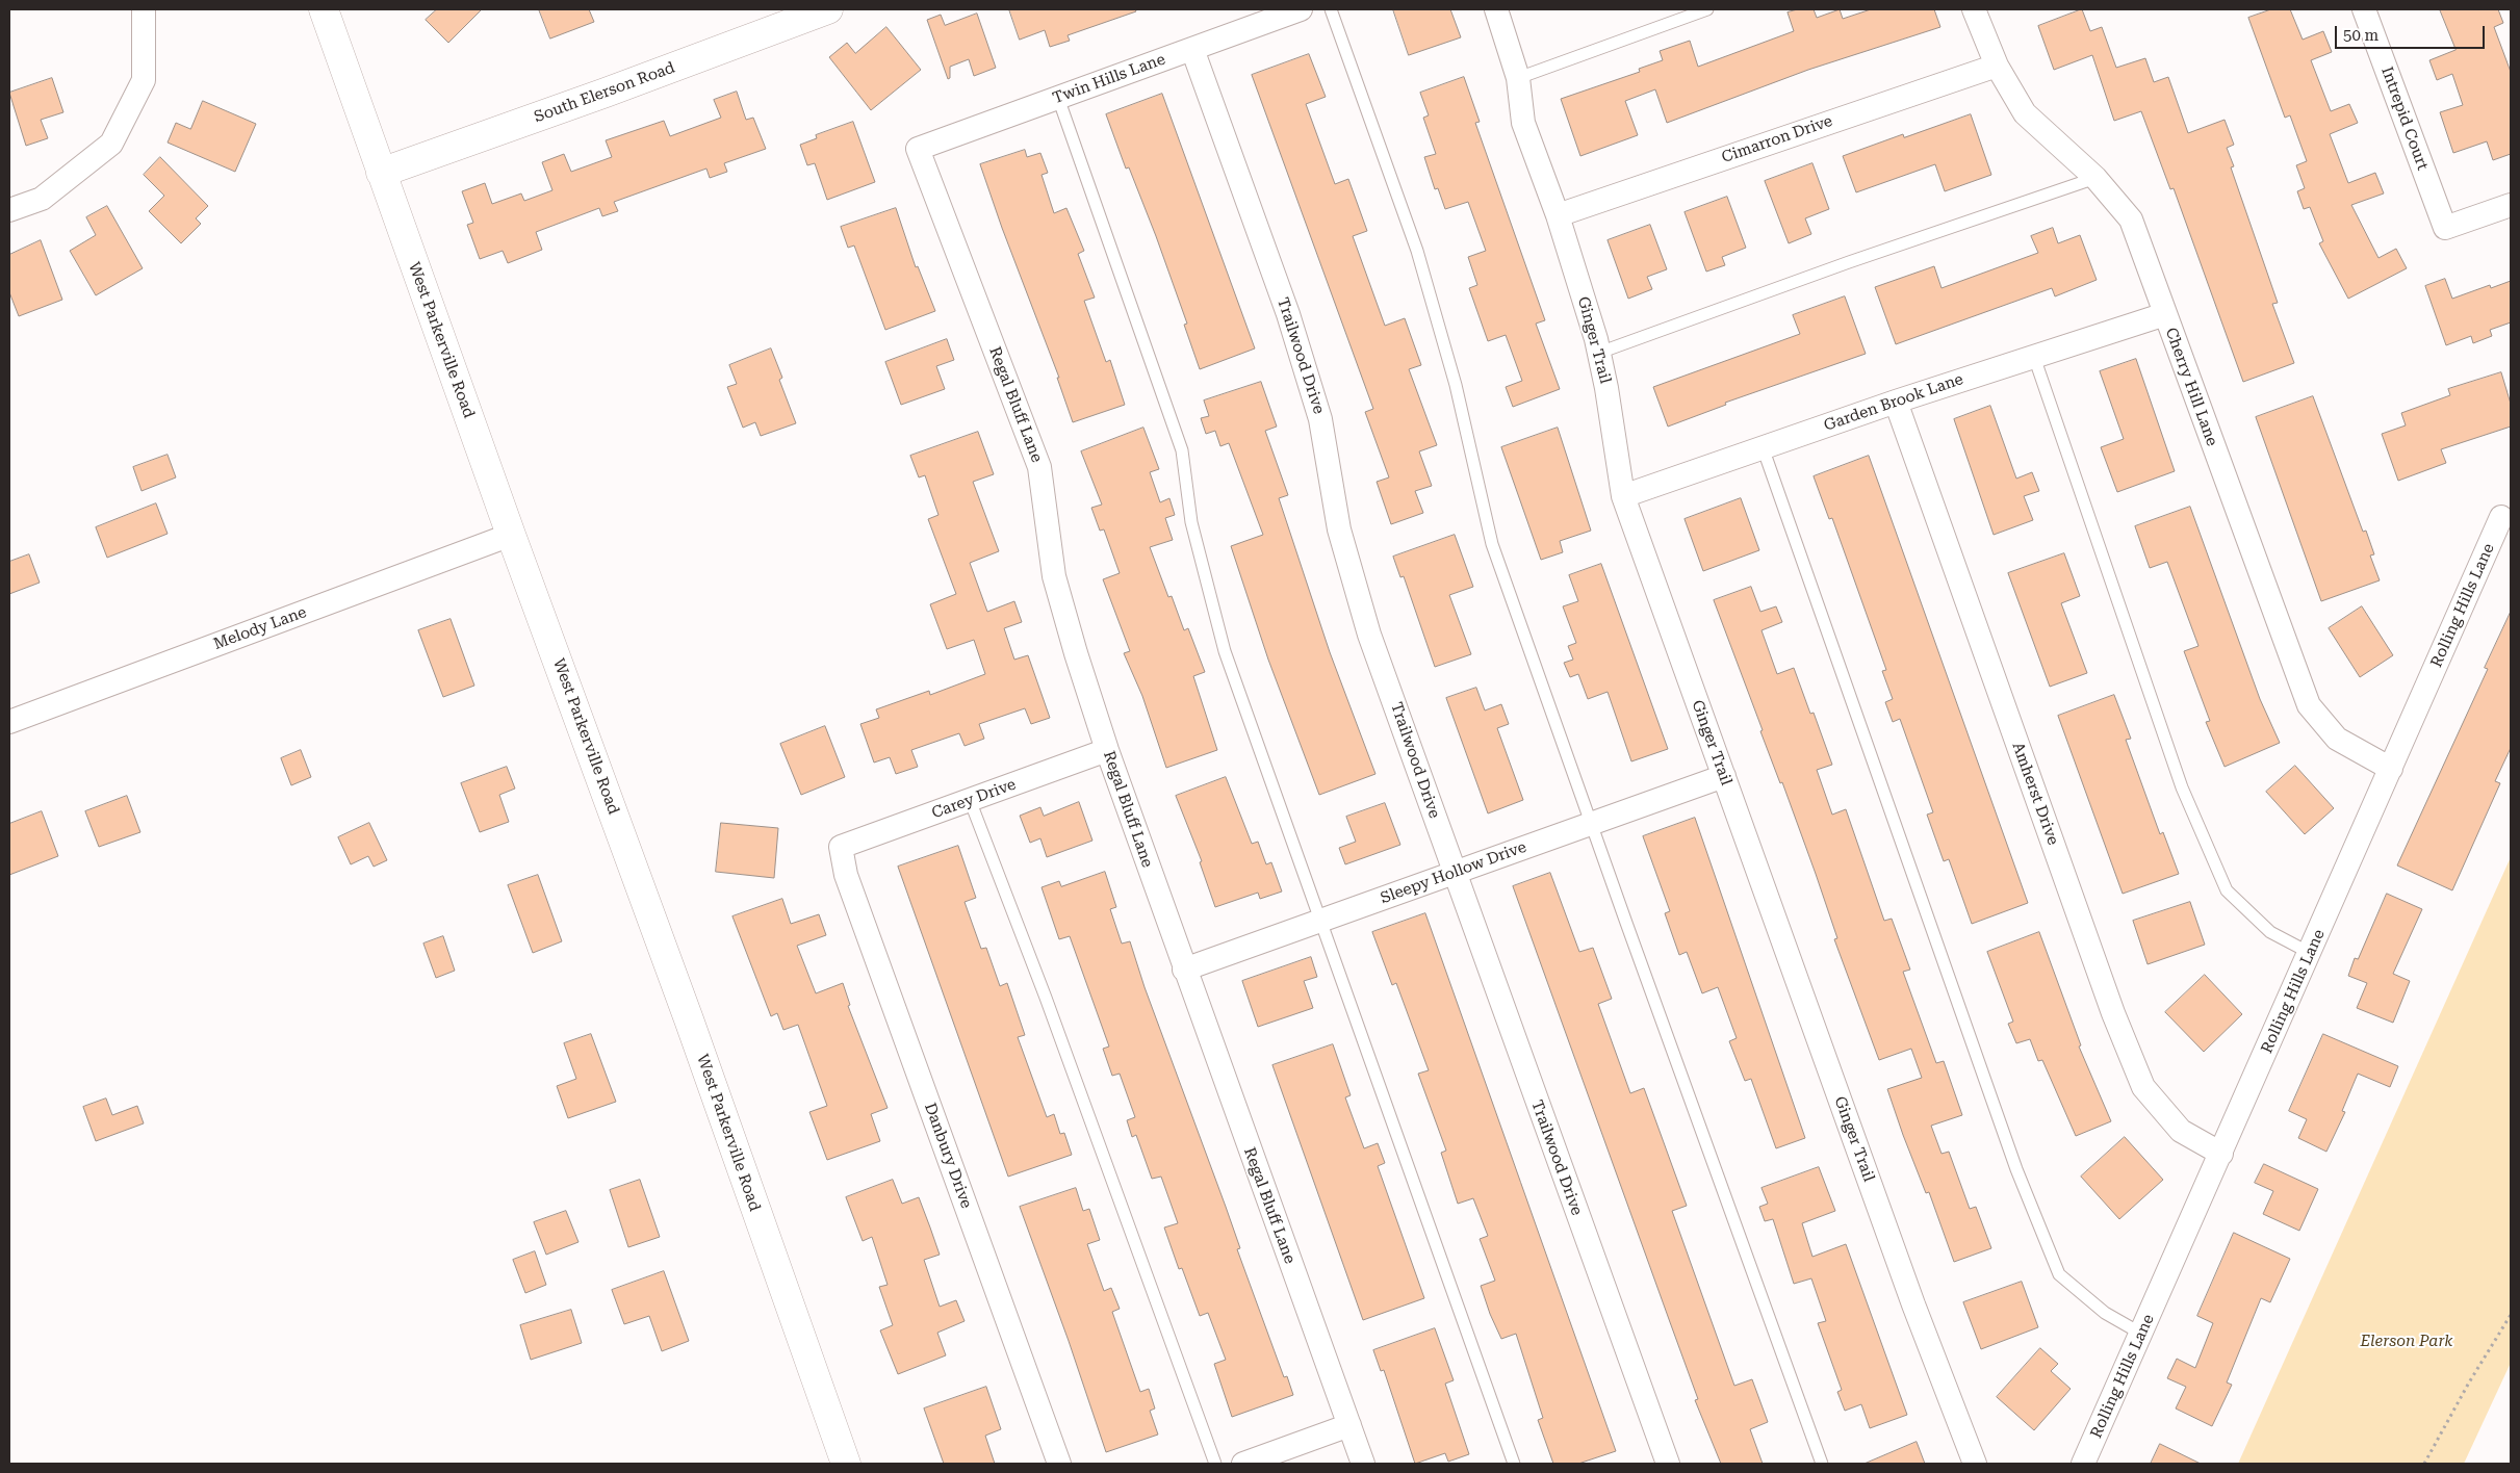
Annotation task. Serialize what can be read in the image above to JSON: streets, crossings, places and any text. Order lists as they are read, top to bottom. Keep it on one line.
{"streets":{"main road":["South Elerson Road","West Parkerville Road"],"street":["Twin Hills Lane","Intrepid Court","Cimarron Drive","Ginger Trail","Trailwood Drive","Cherry Hill Lane","Garden Brook Lane","Regal Bluff Lane","Rolling Hills Lane","Melody Lane","Amherst Drive","Carey Drive","Sleepy Hollow Drive","Danbury Drive"]},"crossings":[["Twin Hills Lane","Trailwood Drive"],["Twin Hills Lane","Regal Bluff Lane"],["South Elerson Road","West Parkerville Road"],["Cimarron Drive","Ginger Trail"],["Cimarron Drive","Cherry Hill Lane"],["West Parkerville Road","Melody Lane"],["Ginger Trail","Garden Brook Lane"],["Ginger Trail","Sleepy Hollow Drive"],["Trailwood Drive","Sleepy Hollow Drive"],["Cherry Hill Lane","Garden Brook Lane"],["Cherry Hill Lane","Rolling Hills Lane"],["Garden Brook Lane","Amherst Drive"],["Regal Bluff Lane","Carey Drive"],["Regal Bluff Lane","Sleepy Hollow Drive"],["Rolling Hills Lane","Amherst Drive"],["Carey Drive","Danbury Drive"]],"parks":["Elerson Park"],"scale_bar":"50 m"}
